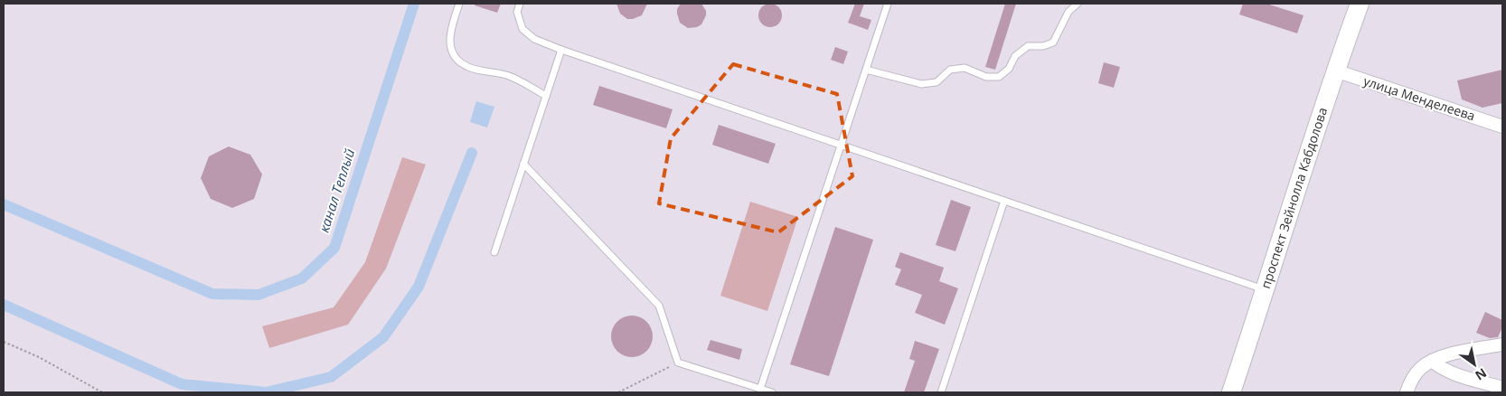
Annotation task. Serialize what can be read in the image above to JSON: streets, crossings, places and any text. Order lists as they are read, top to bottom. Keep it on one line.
{"streets":{"main road":["проспект Зейнолла Кабдолова"],"street":["улица Менделеева"]},"crossings":[["улица Менделеева","проспект Зейнолла Кабдолова"]],"water":["канал Теплый"],"north":"bottom right"}
